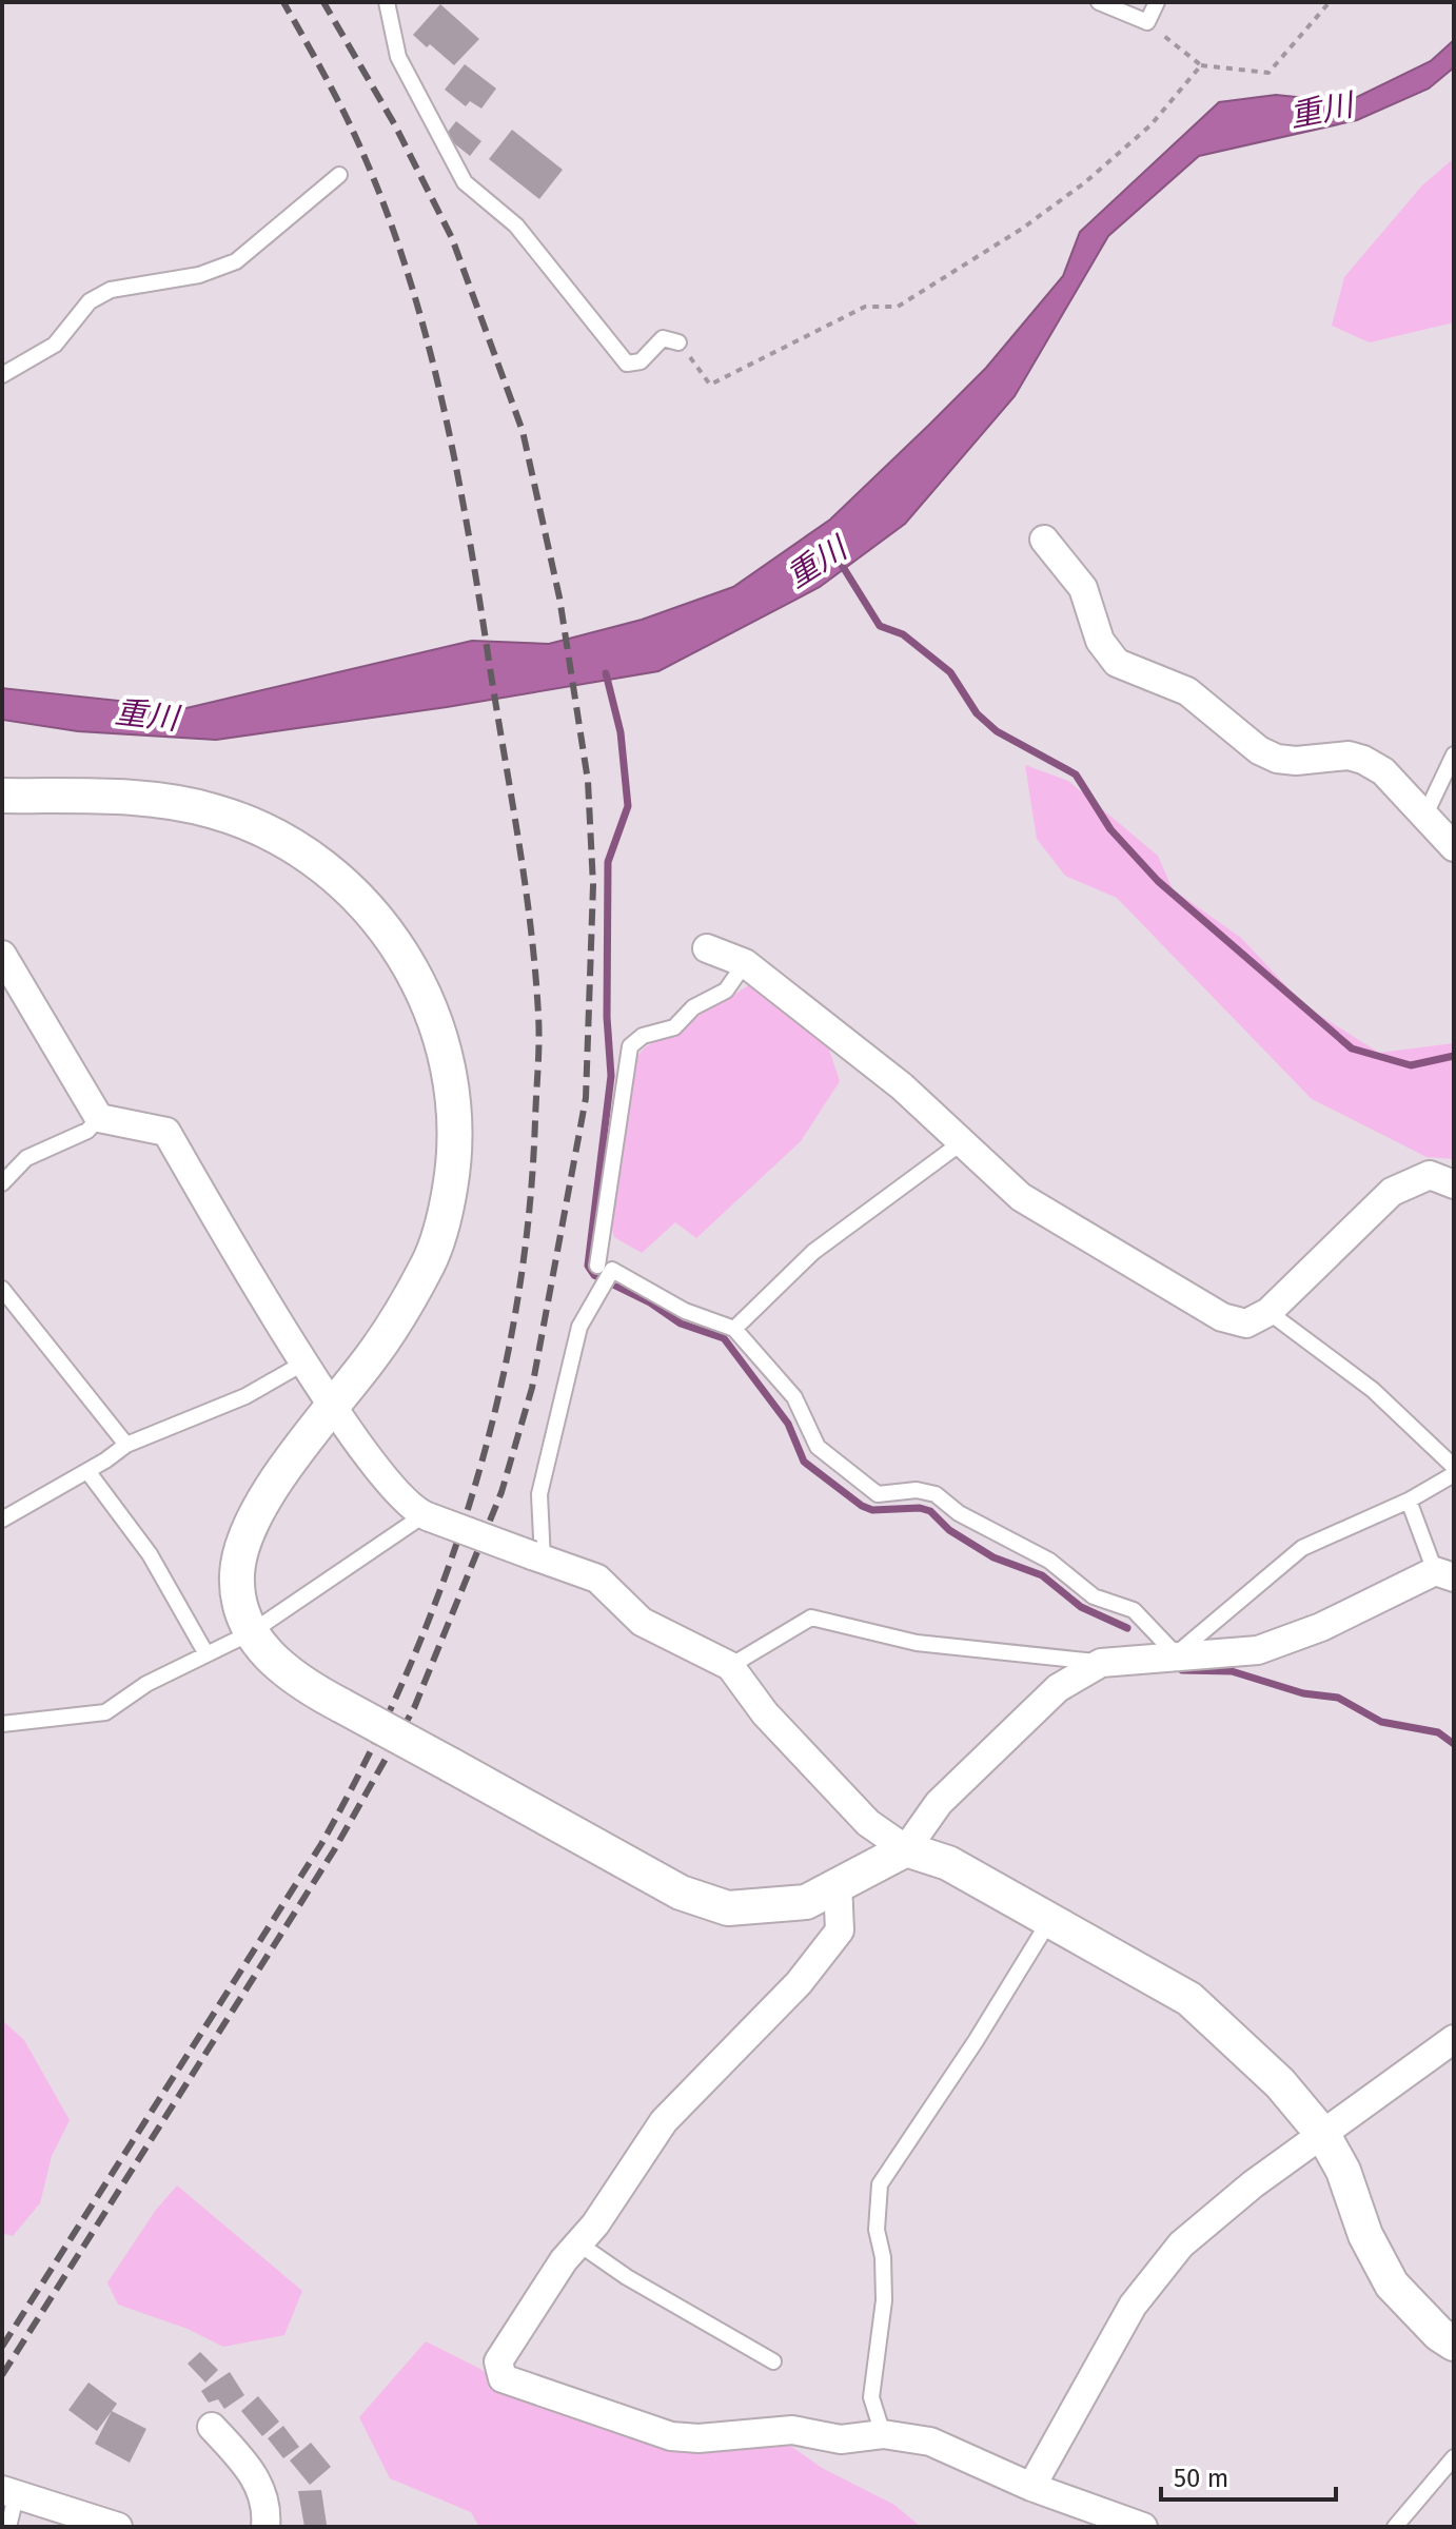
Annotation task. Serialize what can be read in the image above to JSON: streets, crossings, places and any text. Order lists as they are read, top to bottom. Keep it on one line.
{"water":["重川"],"scale_bar":"50 m"}
